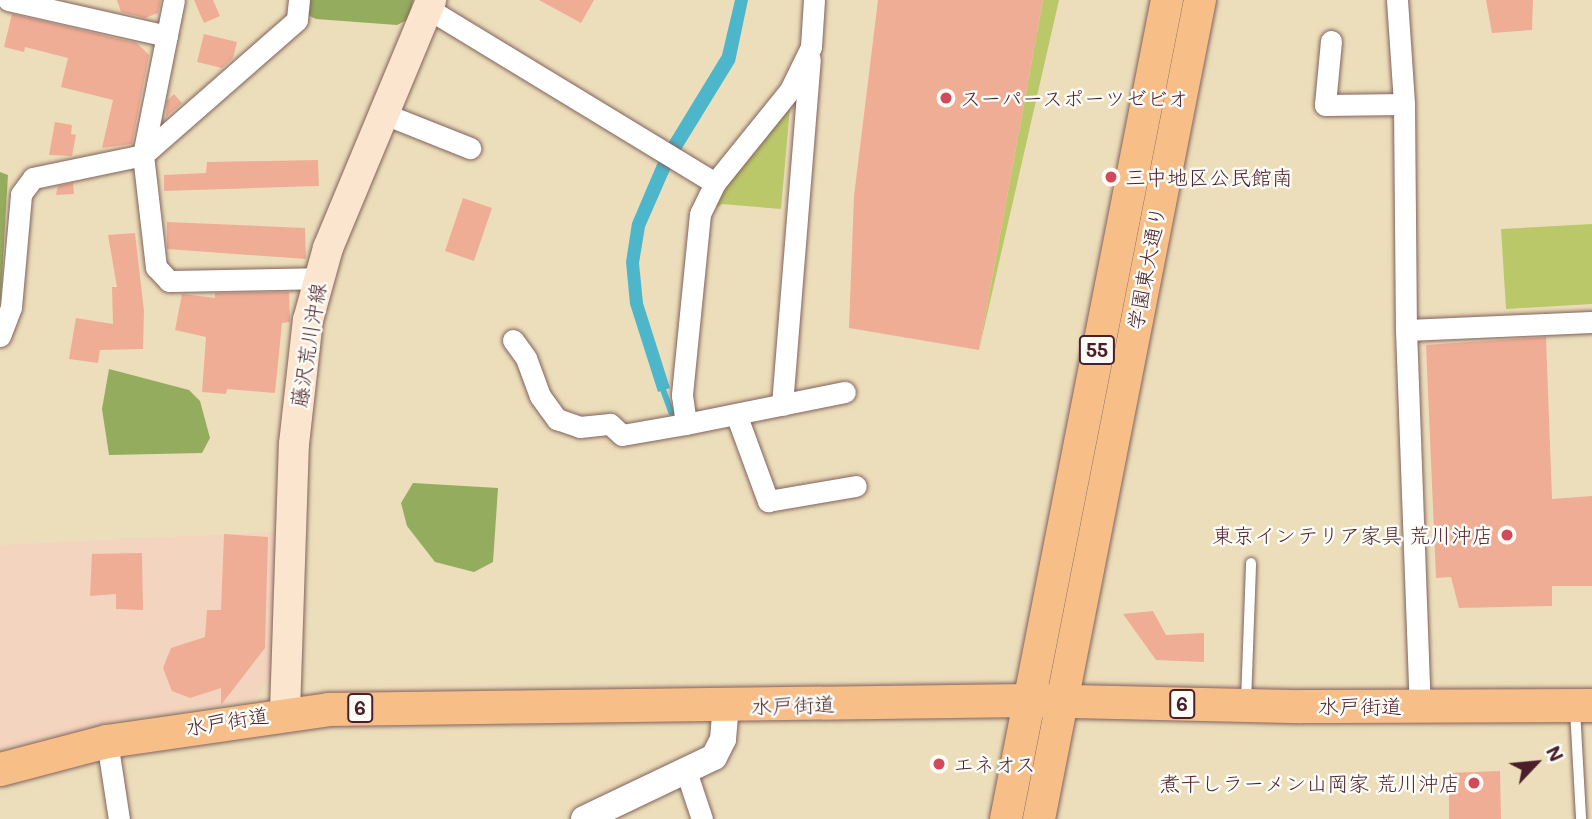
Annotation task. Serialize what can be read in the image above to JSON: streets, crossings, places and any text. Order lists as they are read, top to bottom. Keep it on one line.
{"streets":{"highway":["6","水戸街道"],"main road":["学園東大通り","藤沢荒川沖線","55"]},"crossings":[["学園東大通り","水戸街道"],["藤沢荒川沖線","水戸街道"]],"places":["スーパースポーツゼビオ","三中地区公民館南","東京インテリア家具 荒川沖店","エネオス","煮干しラーメン山岡家 荒川沖店"],"north":"top right"}
